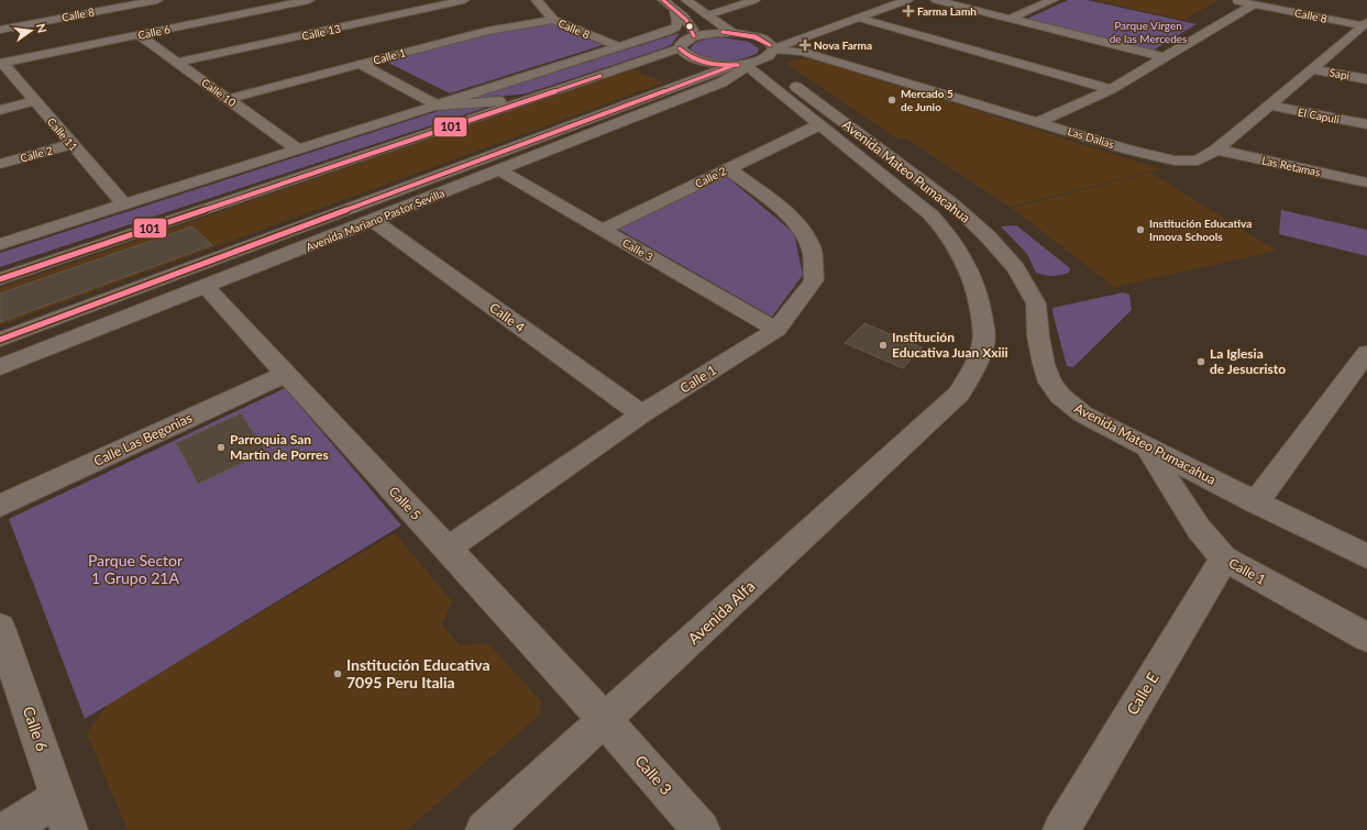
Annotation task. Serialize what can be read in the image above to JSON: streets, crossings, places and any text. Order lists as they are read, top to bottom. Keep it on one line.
{"streets":{"street":["Calle 8","Calle 6","Calle 13","Calle 1","Sapi","Calle 10","El Capuli","Calle 11","Las Dalias","Calle 2","Las Retamas","Avenida Mateo Pumacahua","Avenida Mariano Pastor Sevilla","Calle 3","Calle 4","Calle Las Begonias","Calle 5","Avenida Alfa","Calle E"]},"crossings":[["Calle 8","Calle 1"],["Calle 8","Las Dalias"],["Calle 6","Calle 10"],["Calle 6","Calle 11"],["Calle 13","Calle 10"],["Calle 1","Calle 10"],["Calle 1","Calle 2"],["Calle 1","Avenida Mateo Pumacahua"],["Calle 1","Calle 3"],["Calle 1","Calle 4"],["Calle 1","Calle 5"],["Calle 1","Calle E"],["Sapi","Las Dalias"],["El Capuli","Las Dalias"],["Calle 11","Calle 2"],["Las Dalias","Las Retamas"],["Las Dalias","Avenida Mateo Pumacahua"],["Las Dalias","Avenida Mariano Pastor Sevilla"],["Calle 2","Avenida Mateo Pumacahua"],["Calle 2","Calle 3"],["Avenida Mateo Pumacahua","Avenida Mariano Pastor Sevilla"],["Avenida Mateo Pumacahua","Avenida Alfa"],["Avenida Mariano Pastor Sevilla","Calle 3"],["Avenida Mariano Pastor Sevilla","Calle 4"],["Avenida Mariano Pastor Sevilla","Calle 5"],["Calle 3","Calle 5"],["Calle 3","Avenida Alfa"],["Calle Las Begonias","Calle 5"],["Calle 5","Avenida Alfa"]],"parks":["Parque Virgen de las Mercedes","Parque Sector 1 Grupo 21A"],"places":{"health":["Farma Lamh","Nova Farma"],"other":["Mercado 5 de Junio","Institución Educativa Innova Schools","Institución Educativa Juan Xxiii","La Iglesia de Jesucristo","Parroquia San Martín de Porres","Institución Educativa 7095 Peru Italia"]},"lines":["transit line 101"],"north":"right"}
